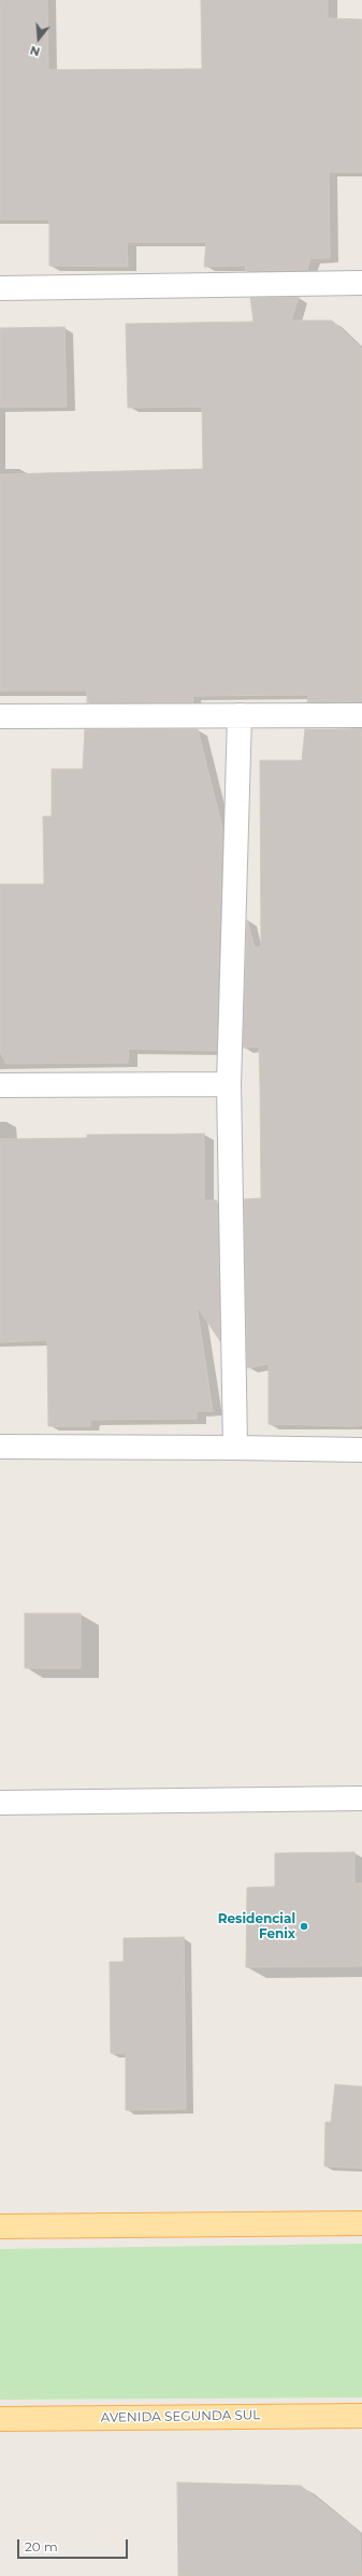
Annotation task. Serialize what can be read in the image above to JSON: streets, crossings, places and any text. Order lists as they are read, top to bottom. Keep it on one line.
{"streets":{"main road":["AVENIDA SEGUNDA SUL"]},"places":["Residencial Fenix"],"scale_bar":"20 m","north":"bottom"}
